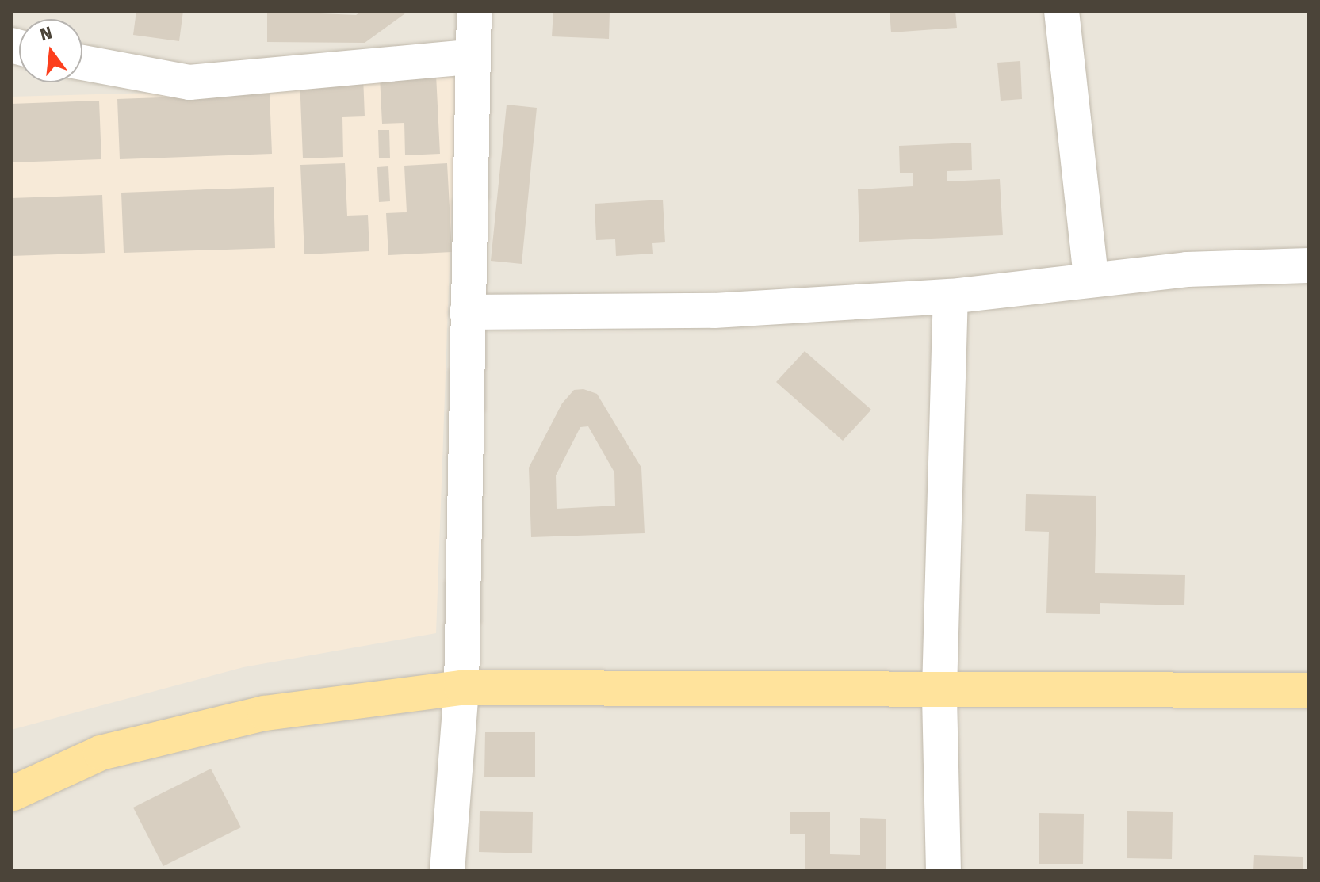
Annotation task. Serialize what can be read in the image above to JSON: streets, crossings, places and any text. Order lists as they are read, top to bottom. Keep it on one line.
{"north":"top"}
